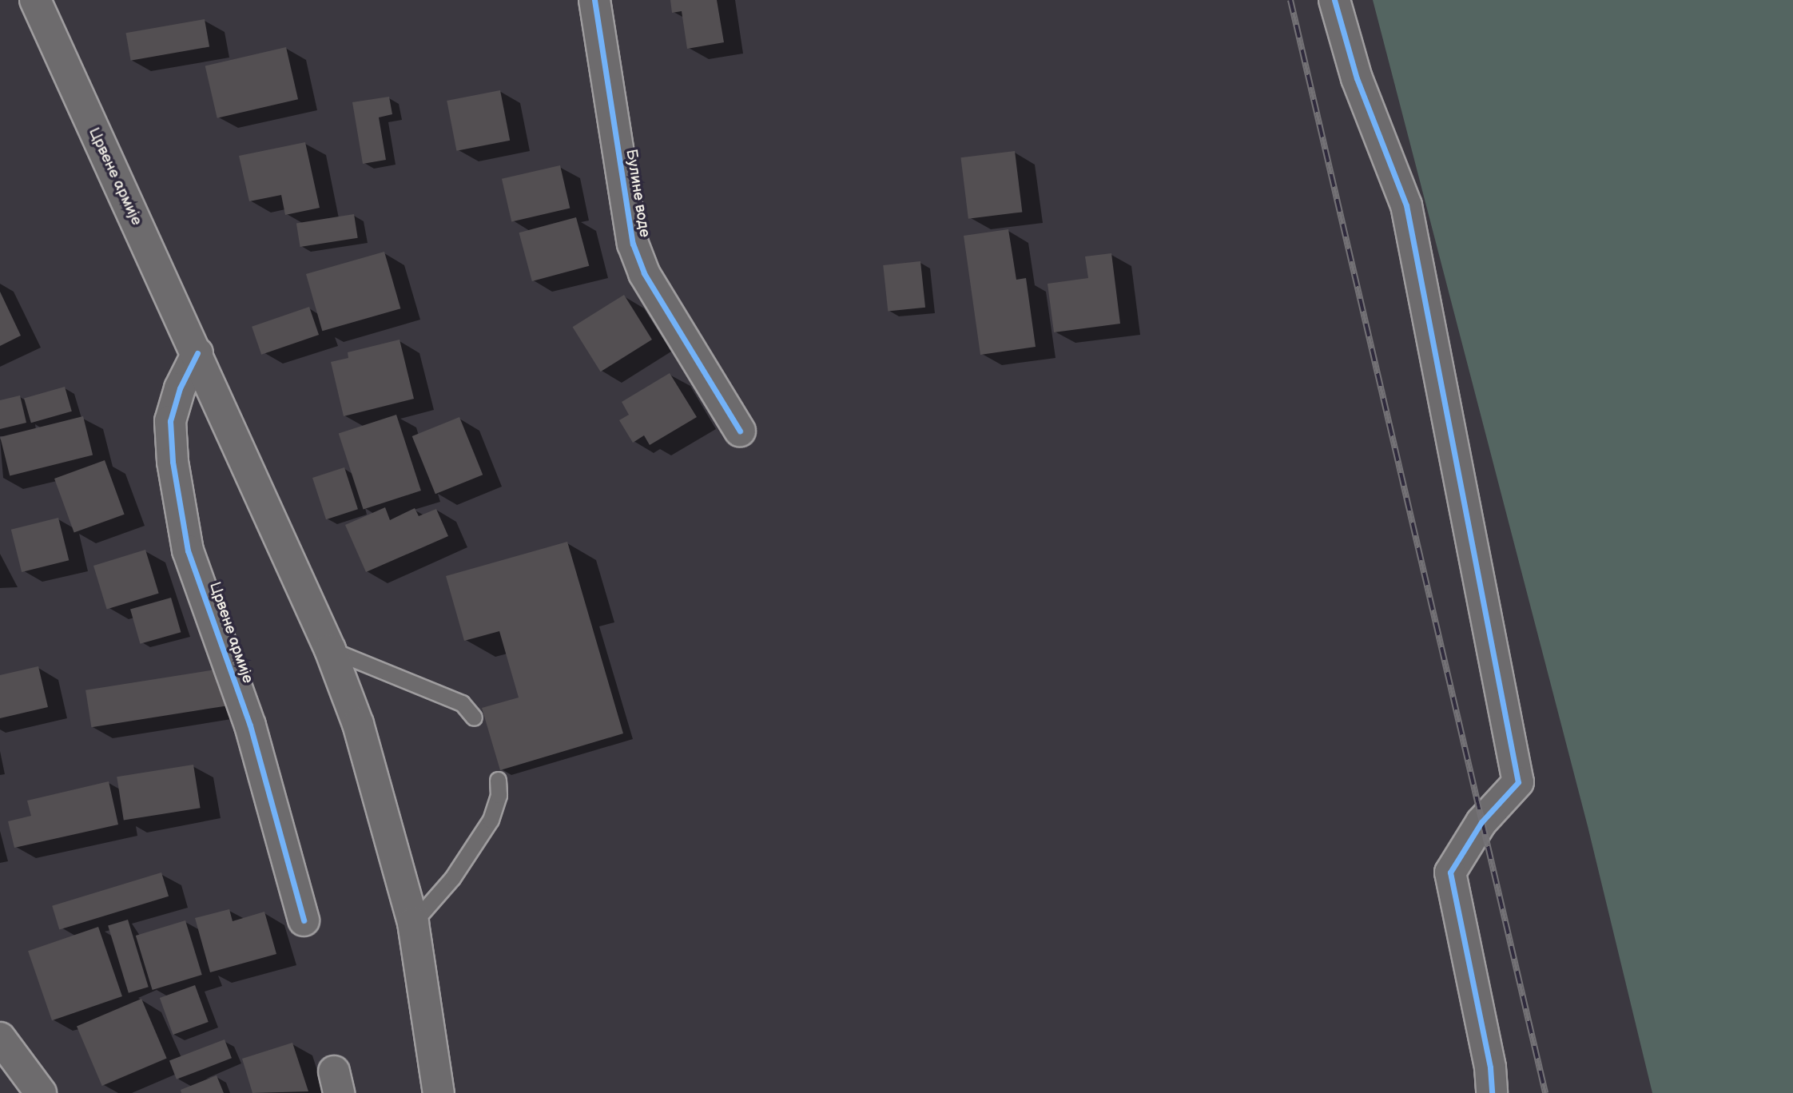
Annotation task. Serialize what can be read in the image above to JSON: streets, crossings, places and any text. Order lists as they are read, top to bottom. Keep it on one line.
{"streets":{"street":["Црвене армије","Булине воде"]}}
